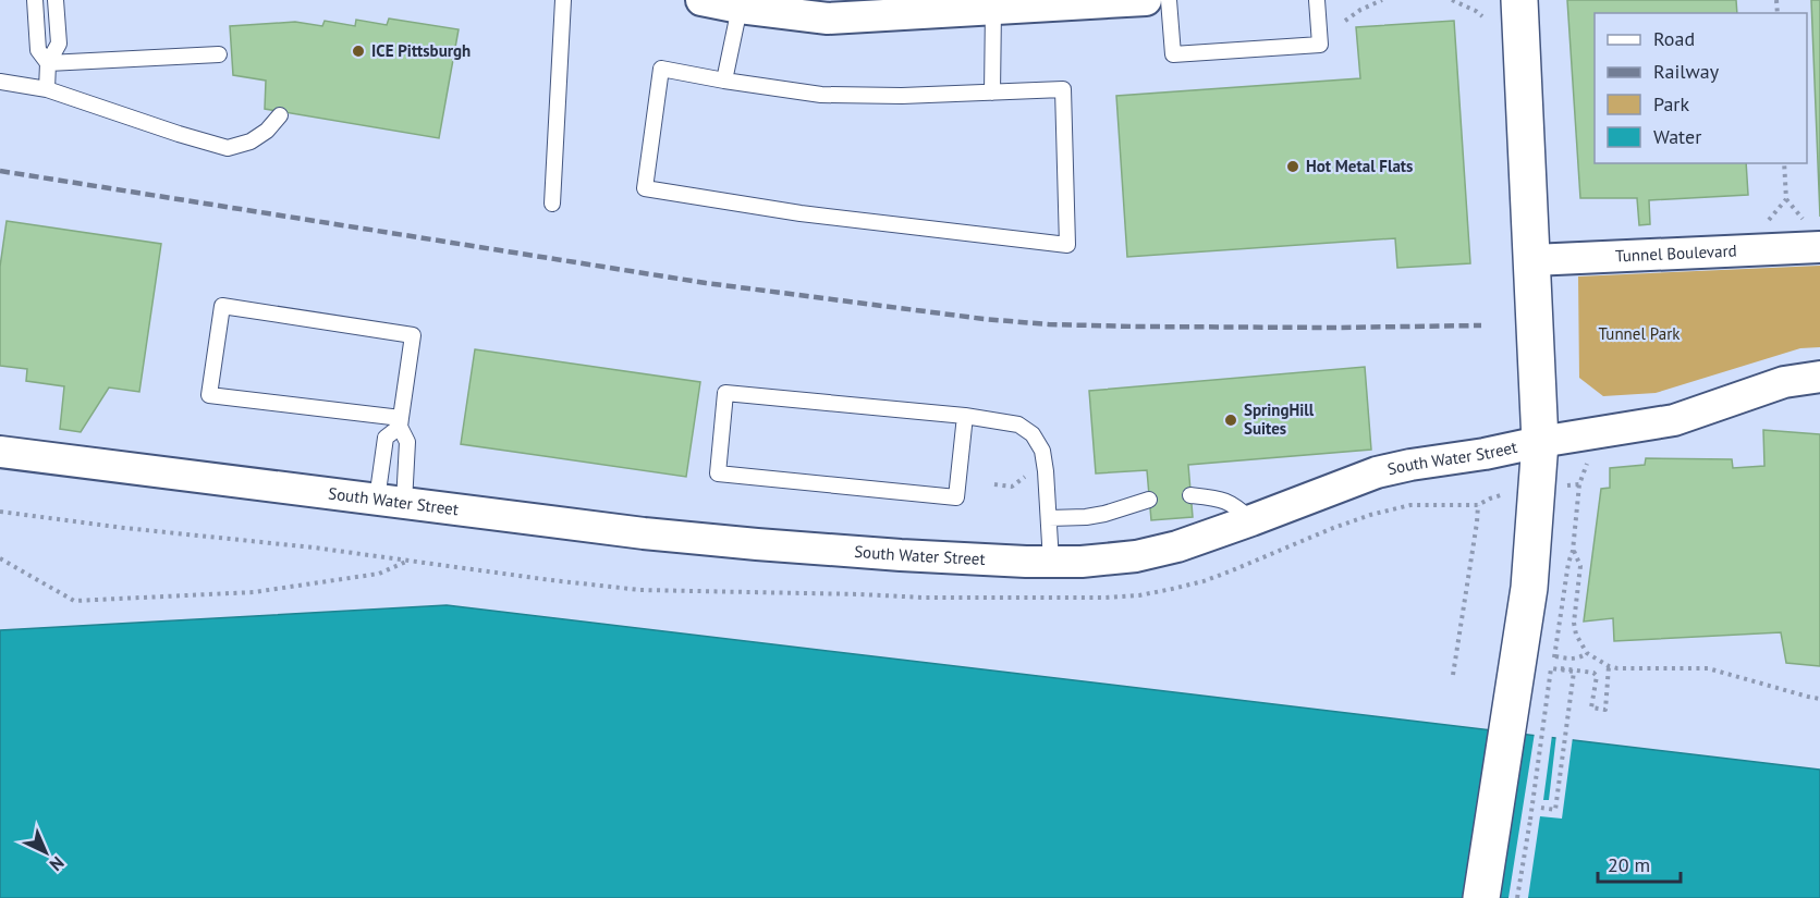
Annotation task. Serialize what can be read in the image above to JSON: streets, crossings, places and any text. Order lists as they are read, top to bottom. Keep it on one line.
{"streets":{"street":["Tunnel Boulevard","South Water Street"]},"parks":["Tunnel Park"],"places":["ICE Pittsburgh","Hot Metal Flats","SpringHill Suites"],"legend":["Road","Railway","Park","Water"],"scale_bar":"20 m","north":"bottom right"}
